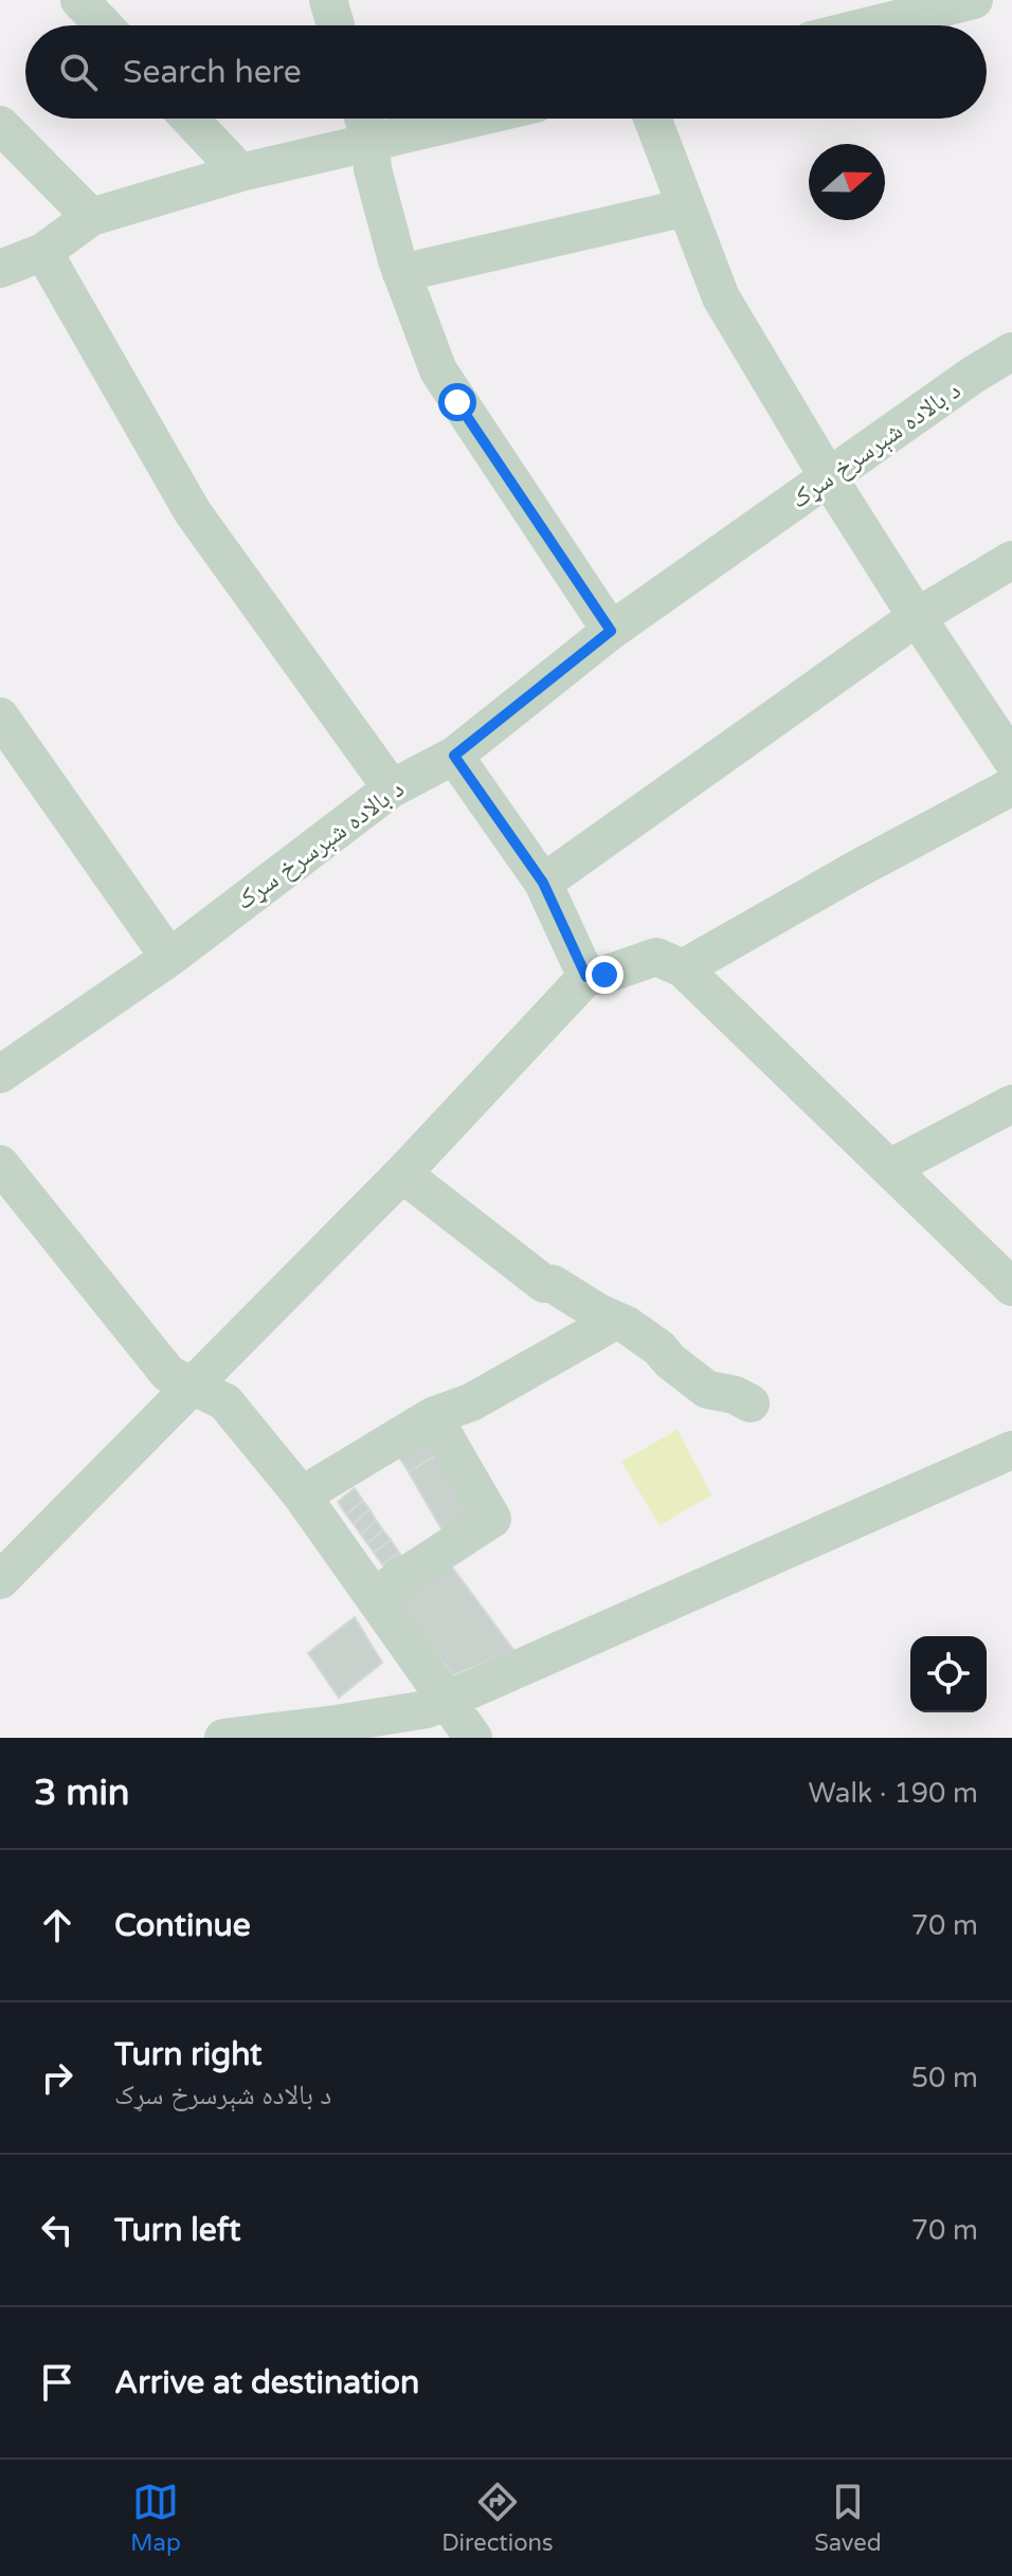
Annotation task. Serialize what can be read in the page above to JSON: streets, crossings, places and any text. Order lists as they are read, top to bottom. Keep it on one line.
{"streets":{"street":["د بالاده شېرسرخ سړک"]},"north":"right","page":{"search":"Search here","heading":["3 min","Walk · 190 m"],"list":[["Continue","70 m"],["Turn right","د بالاده شېرسرخ سړک","50 m"],["Turn left","70 m"],"Arrive at destination"],"nav":["Map","Directions","Saved"]}}
